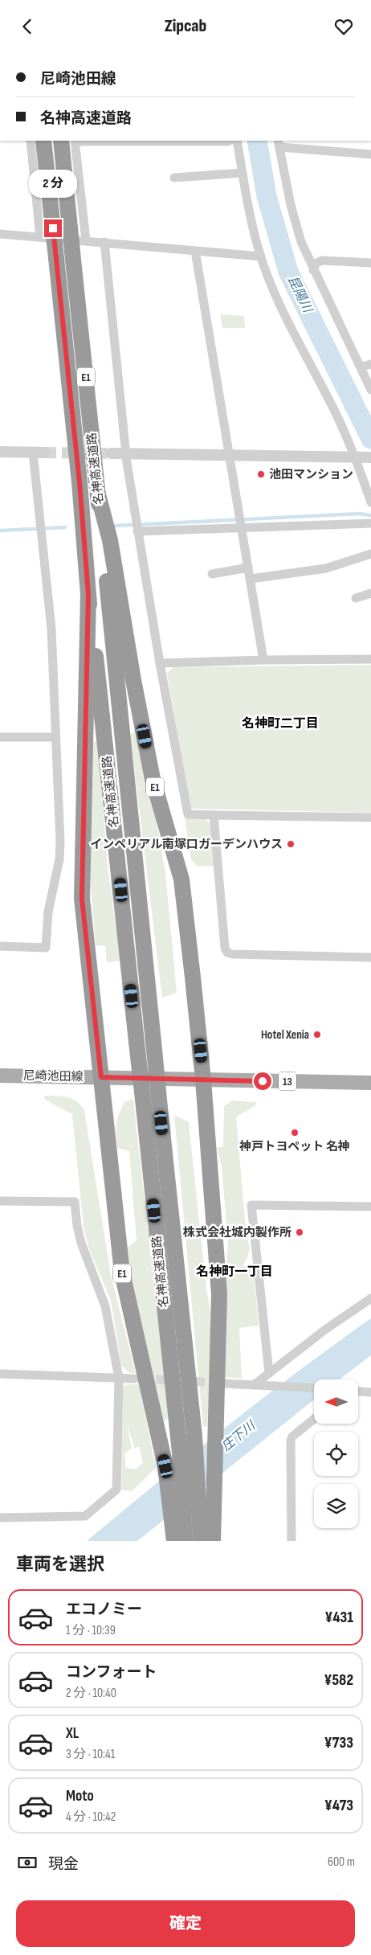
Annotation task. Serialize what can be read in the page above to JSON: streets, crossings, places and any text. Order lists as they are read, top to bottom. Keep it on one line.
{"streets":{"highway":["E1","名神高速道路"],"main road":["尼崎池田線","13"]},"crossings":[["E1","名神高速道路"],["E1","尼崎池田線"]],"districts":["名神町二丁目","名神町一丁目"],"water":["昆陽川","庄下川"],"places":["池田マンション","インペリアル南塚口ガーデンハウス","Hotel Xenia","神戸トヨペット 名神","株式会社城内製作所"],"north":"left","page":{"header":"Zipcab","banner":["尼崎池田線","名神高速道路"],"bubble":"2 分","heading":"車両を選択","list":[{"name":"エコノミー","note":"1 分 · 10:39","value":"¥431"},{"name":"コンフォート","note":"2 分 · 10:40","value":"¥582"},{"name":"XL","note":"3 分 · 10:41","value":"¥733"},{"name":"Moto","note":"4 分 · 10:42","value":"¥473"}],"pay":["現金","600 m"],"buttons":"確定"}}
